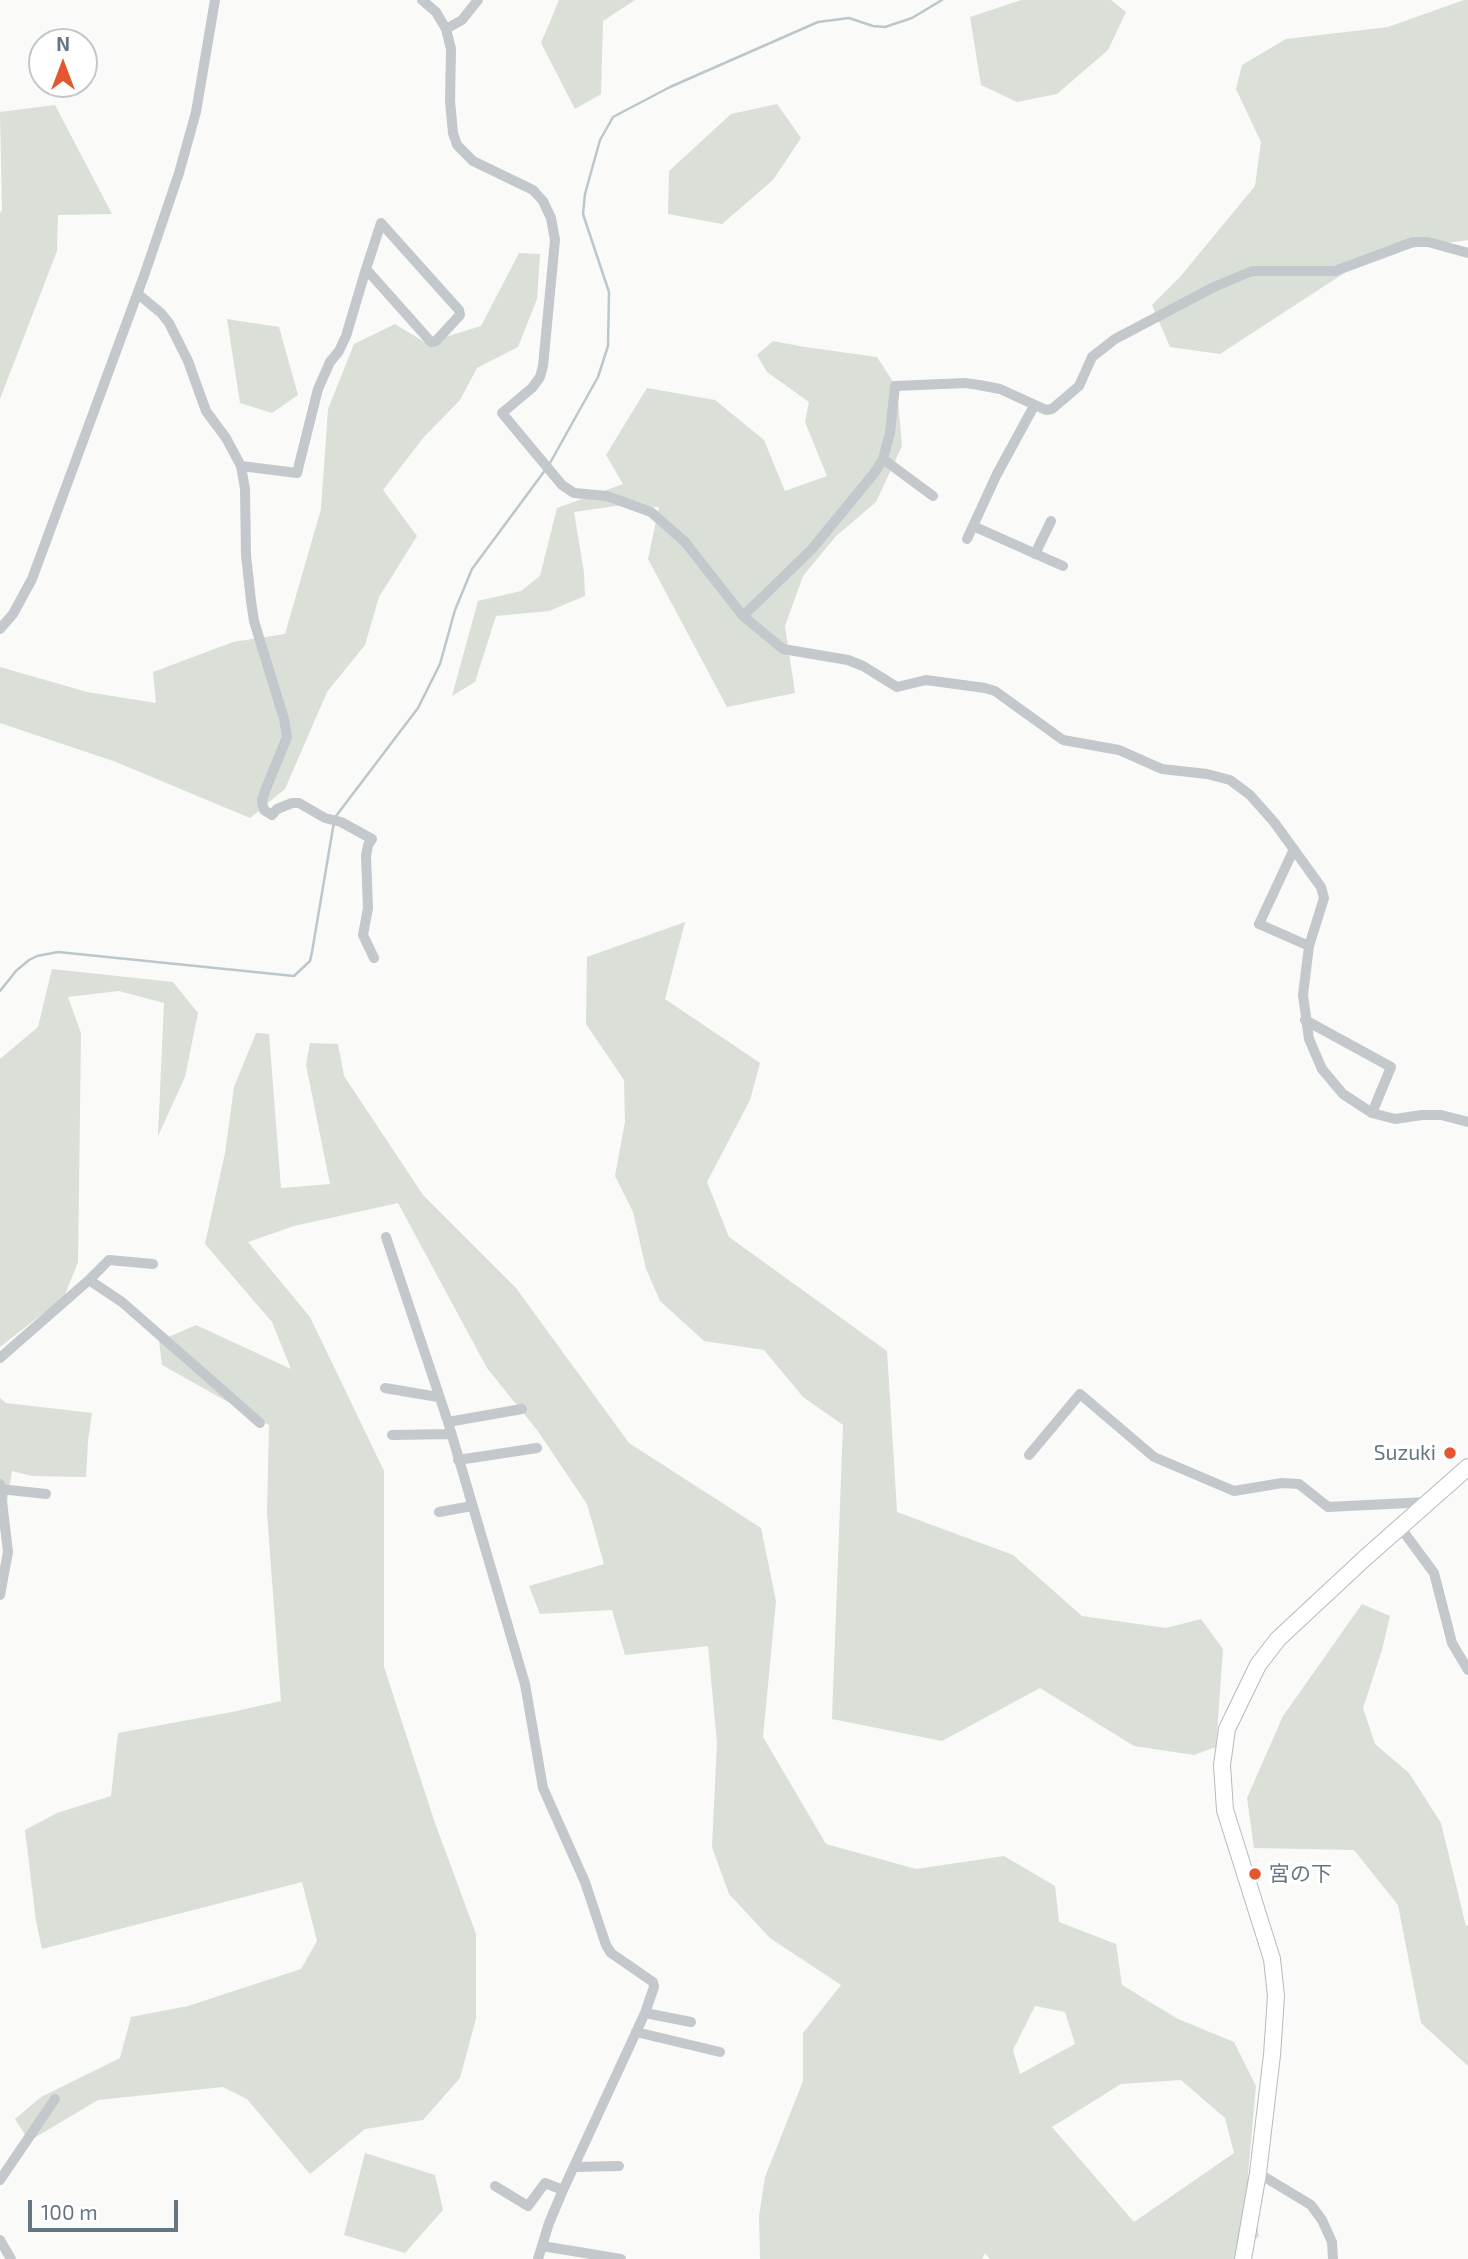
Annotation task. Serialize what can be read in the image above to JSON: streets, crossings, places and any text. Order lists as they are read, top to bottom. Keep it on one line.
{"places":["Suzuki","宮の下"],"scale_bar":"100 m","north":"top"}
